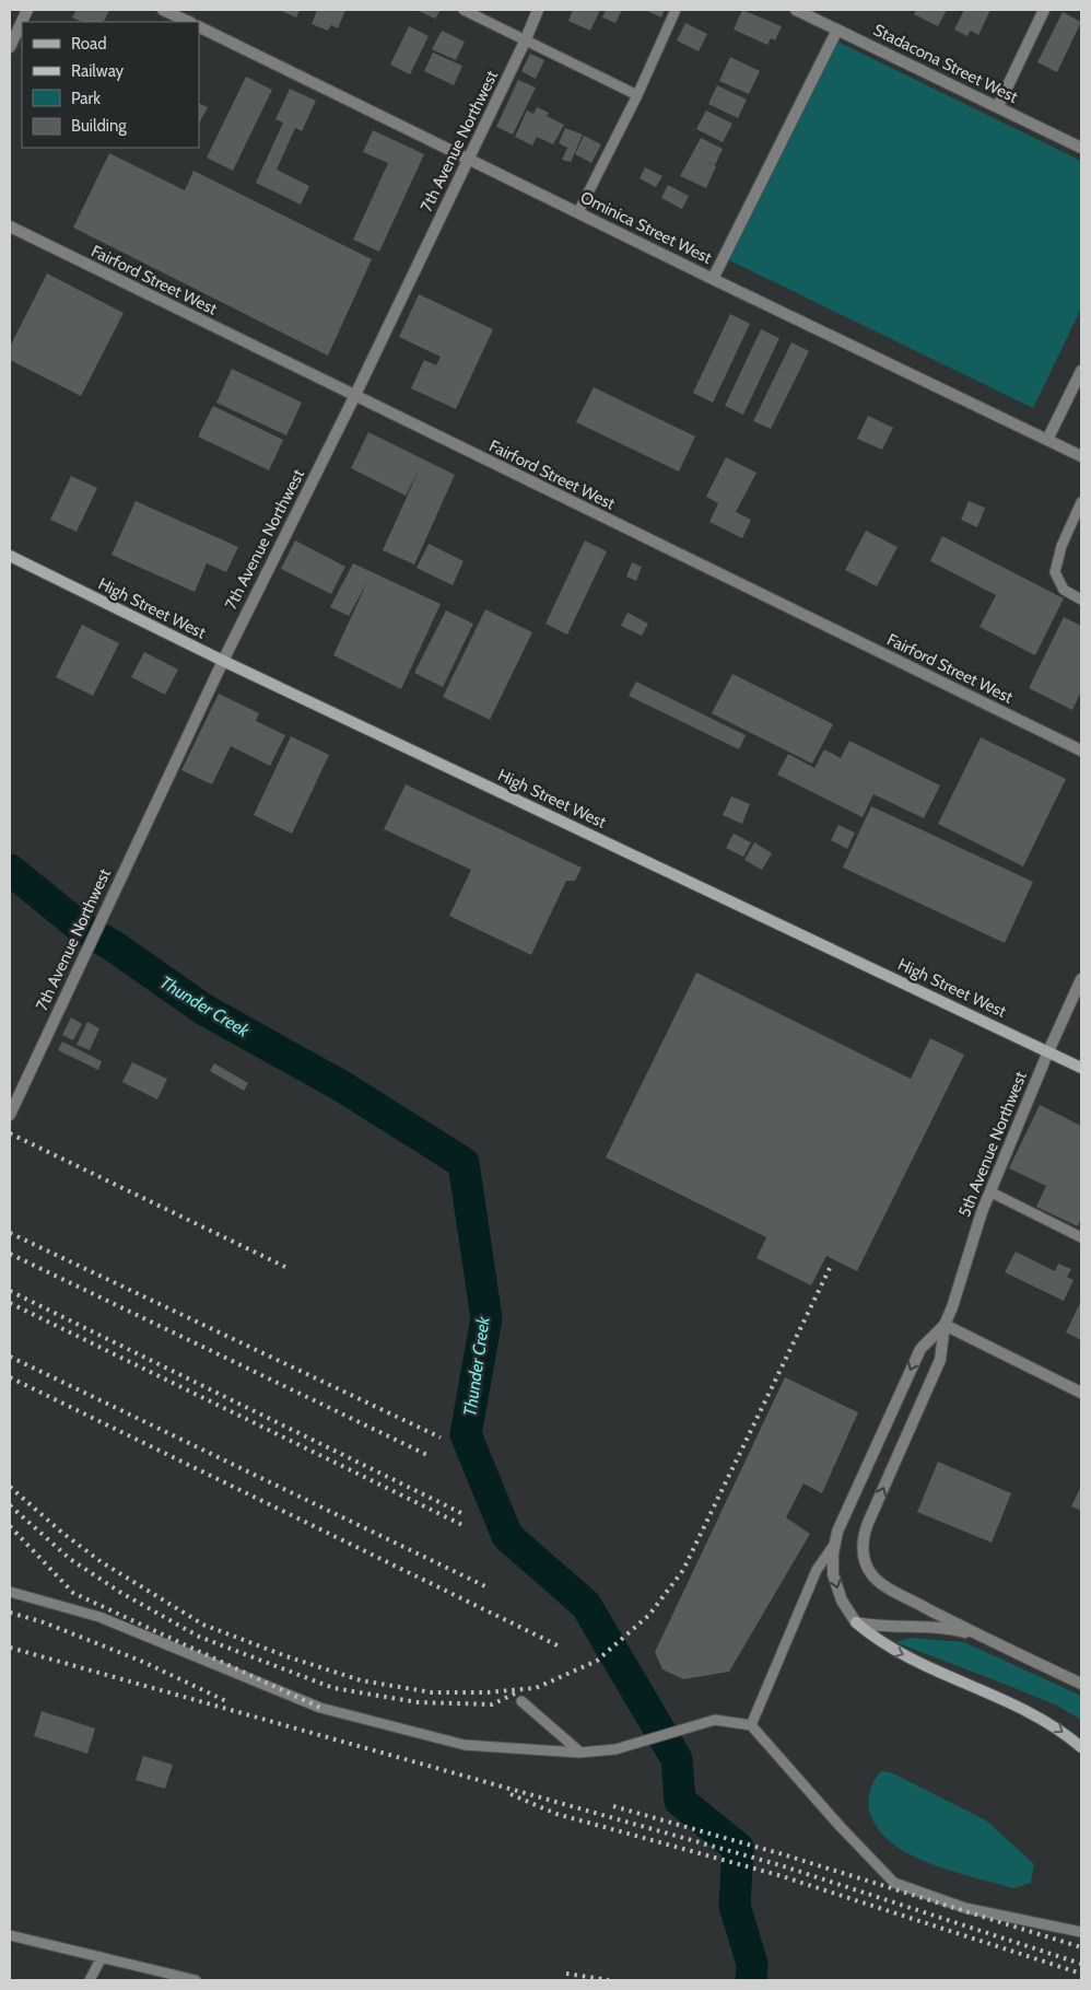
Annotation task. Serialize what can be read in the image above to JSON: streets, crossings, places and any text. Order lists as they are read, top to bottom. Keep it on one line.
{"streets":{"main road":["High Street West"],"street":["Stadacona Street West","7th Avenue Northwest","Ominica Street West","Fairford Street West","5th Avenue Northwest"]},"crossings":[["7th Avenue Northwest","Ominica Street West"],["7th Avenue Northwest","Fairford Street West"],["7th Avenue Northwest","High Street West"],["High Street West","5th Avenue Northwest"]],"water":["Thunder Creek"],"legend":["Road","Railway","Park","Building"]}
